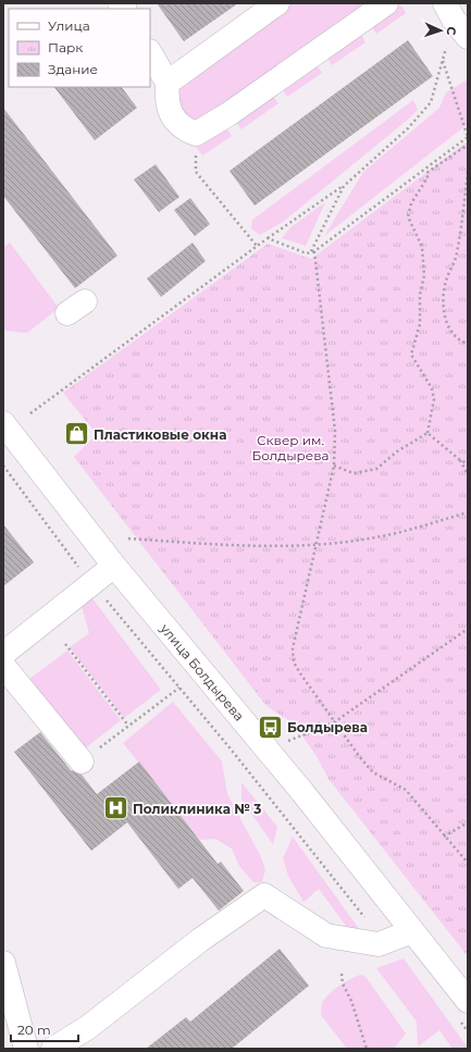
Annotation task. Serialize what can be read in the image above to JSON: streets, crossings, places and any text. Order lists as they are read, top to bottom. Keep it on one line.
{"streets":{"street":["улица Болдырева"]},"parks":["Сквер им. Болдырева"],"places":{"shop":["Пластиковые окна"],"bus stop":["Болдырева"],"hospital":["Поликлиника № 3"]},"legend":["Улица","Парк","Здание"],"scale_bar":"20 m","north":"right"}
